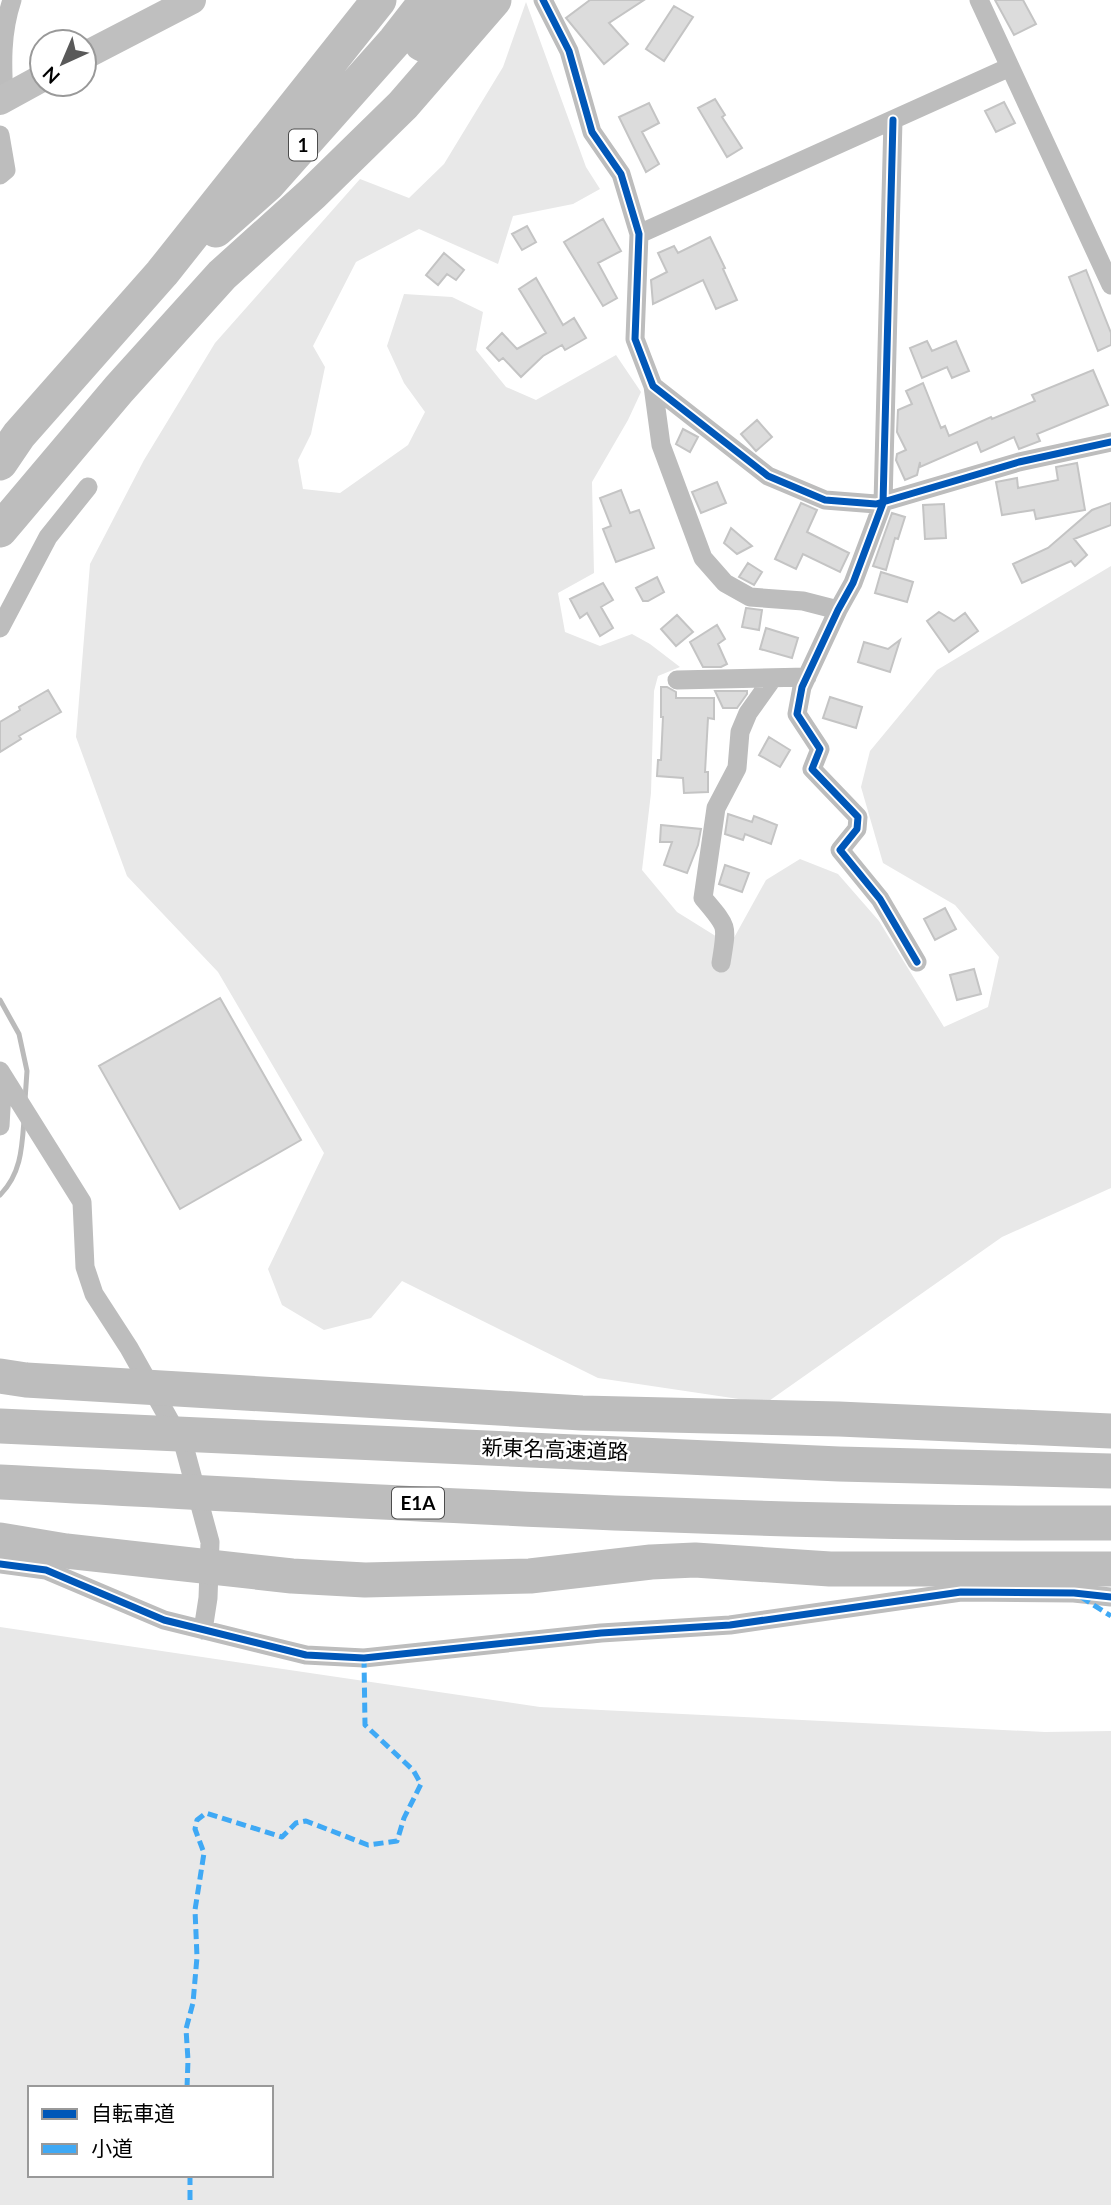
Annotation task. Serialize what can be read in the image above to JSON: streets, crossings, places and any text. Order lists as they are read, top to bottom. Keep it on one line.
{"streets":{"highway":["1","新東名高速道路","E1A"]},"legend":["自転車道","小道"],"north":"bottom left"}
